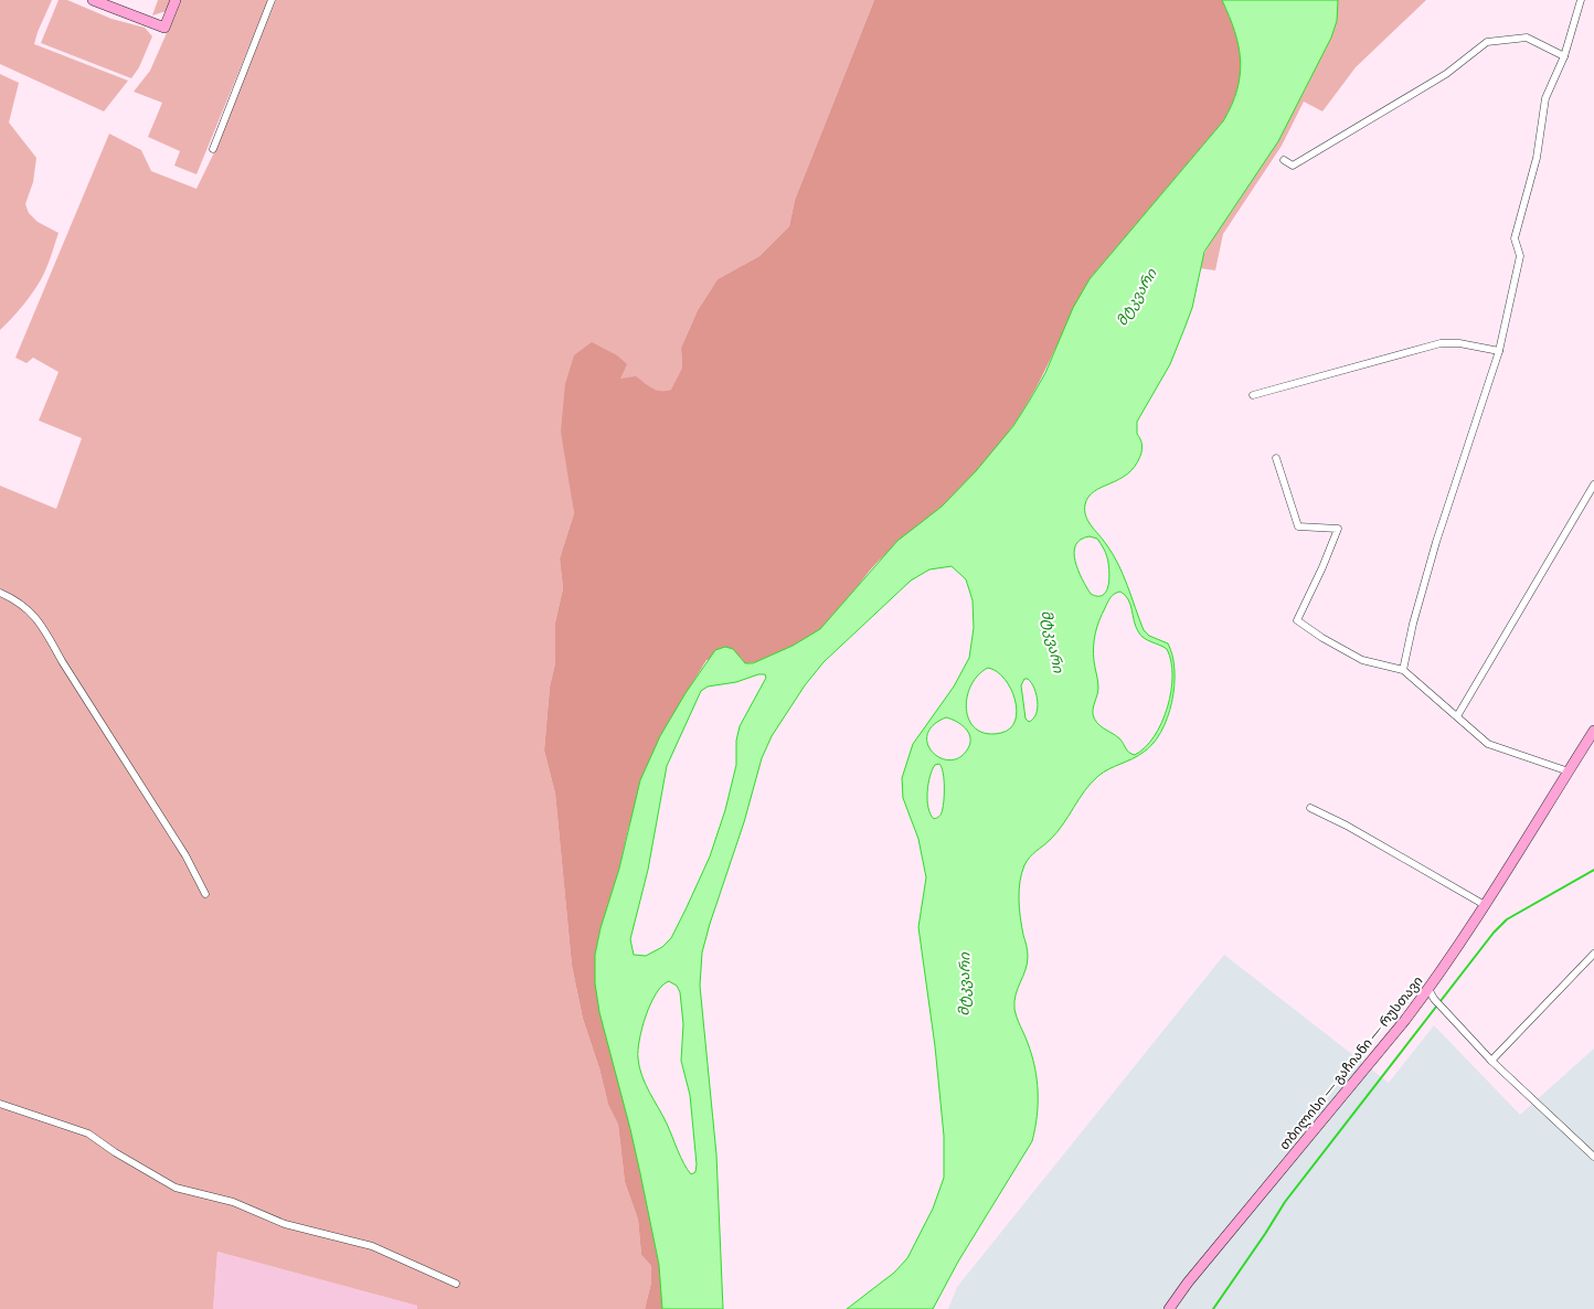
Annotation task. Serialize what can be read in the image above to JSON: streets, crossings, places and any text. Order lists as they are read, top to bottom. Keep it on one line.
{"streets":{"main road":["თბილისი — გაჩიანი — რუსთავი"]},"water":["მტკვარი"]}
